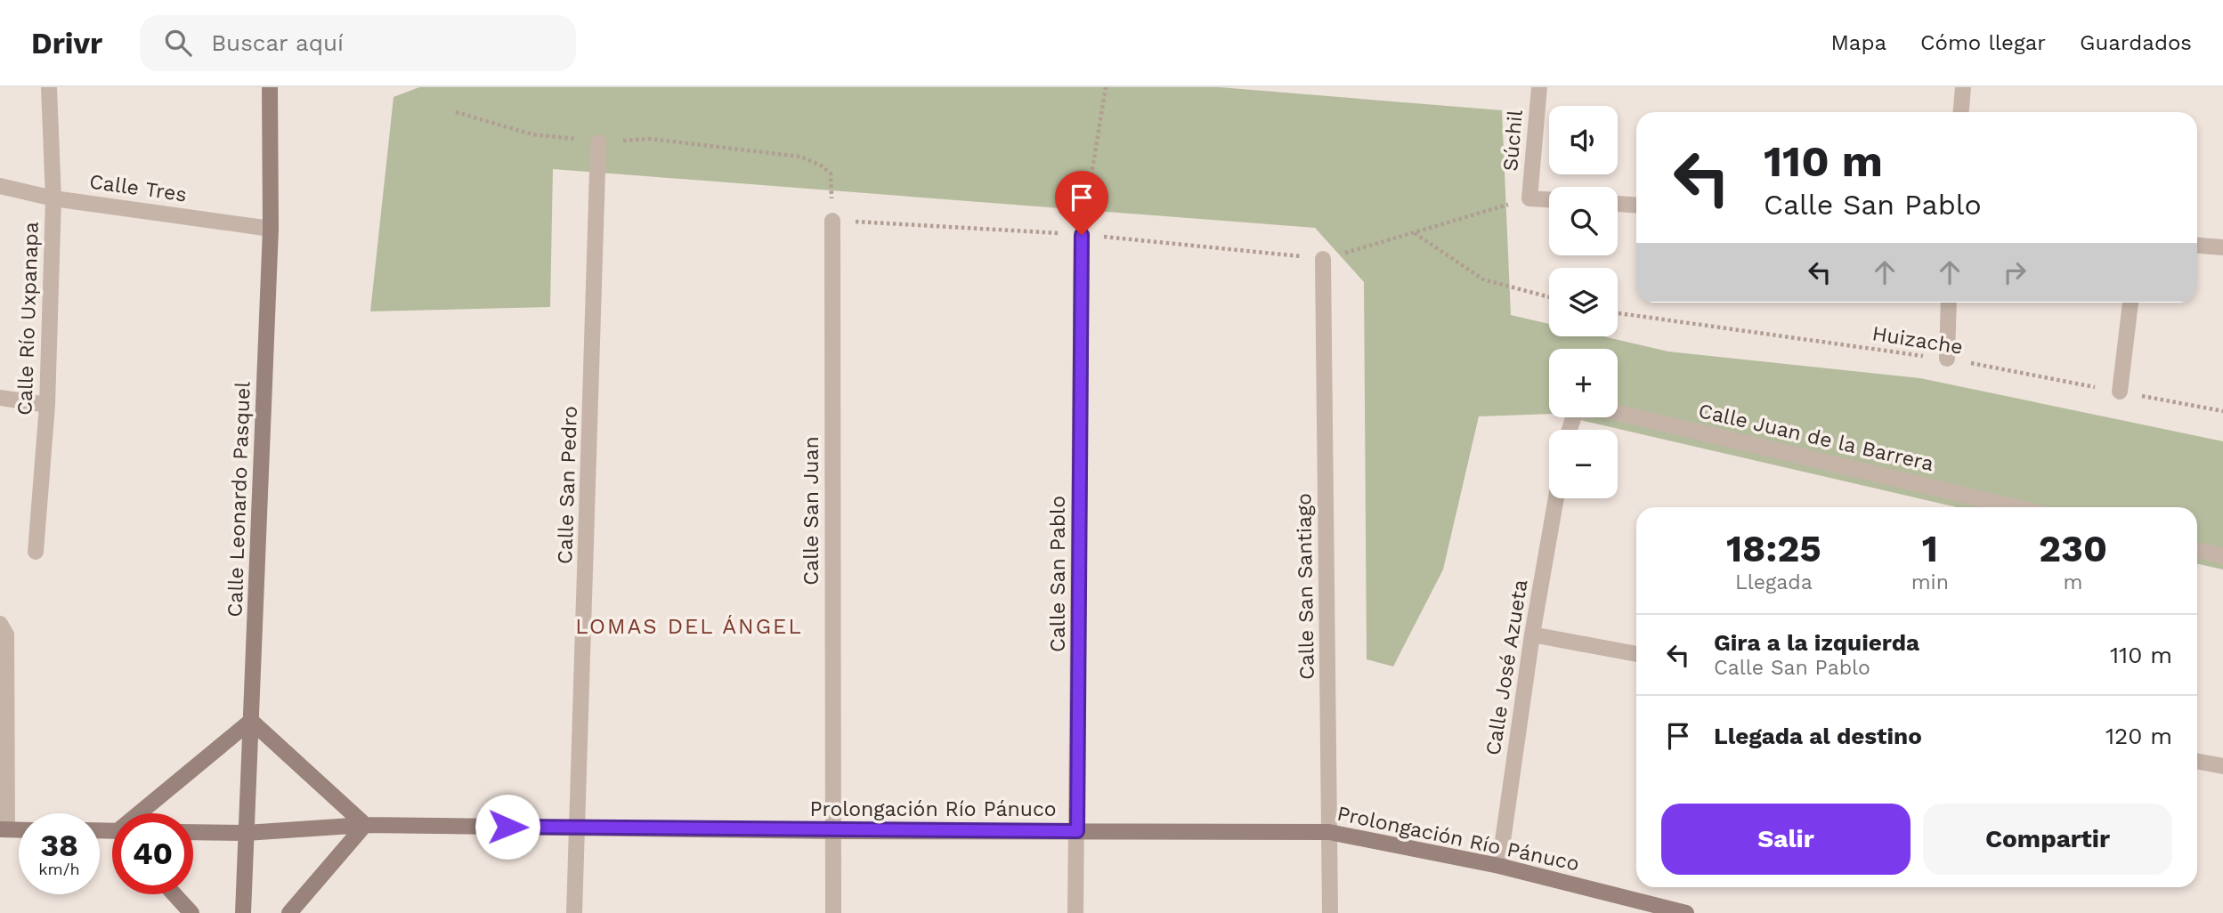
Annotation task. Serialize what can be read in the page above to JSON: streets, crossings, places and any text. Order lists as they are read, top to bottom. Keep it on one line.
{"streets":{"street":["Súchil","Calle Tres","Calle Río Uxpanapa","Calle Juan de la Barrera","Calle San Pedro","Calle Leonardo Pasquel","Calle San Juan","Calle San Pablo","Calle San Santiago","Calle José Azueta","Prolongación Río Pánuco"],"path":["Huizache"]},"crossings":[["Calle Tres","Calle Río Uxpanapa"],["Calle Tres","Calle Leonardo Pasquel"],["Calle San Pedro","Prolongación Río Pánuco"],["Calle Leonardo Pasquel","Prolongación Río Pánuco"],["Calle San Juan","Prolongación Río Pánuco"],["Calle San Pablo","Prolongación Río Pánuco"],["Calle San Santiago","Prolongación Río Pánuco"],["Calle José Azueta","Prolongación Río Pánuco"]],"districts":["LOMAS DEL ÁNGEL"],"page":{"header":"Drivr","search":"Buscar aquí","nav":["Mapa","Cómo llegar","Guardados"],"map_buttons":["+","−"],"turn":["110 m","Calle San Pablo"],"eta":["18:25","Llegada","1","min","230","m"],"list":[{"name":"Gira a la izquierda","note":"Calle San Pablo","value":"110 m"},{"name":"Llegada al destino","value":"120 m"}],"buttons":["Salir","Compartir"],"speed":"38 km/h","limit":"40"}}
